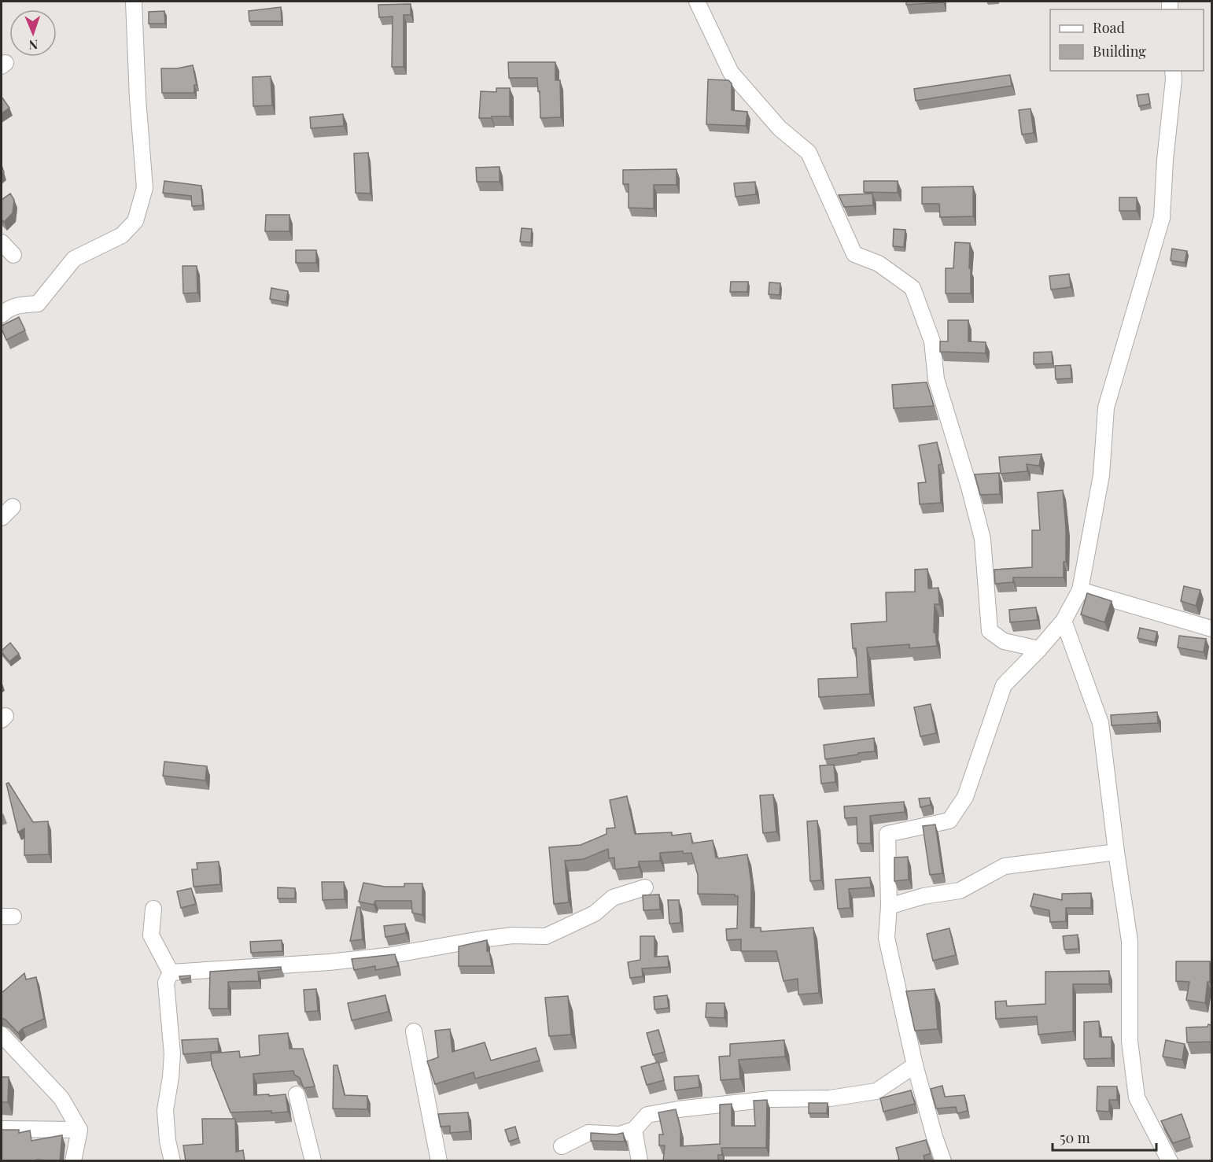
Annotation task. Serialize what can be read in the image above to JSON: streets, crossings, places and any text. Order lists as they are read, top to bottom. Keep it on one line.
{"legend":["Road","Building"],"scale_bar":"50 m","north":"bottom"}
